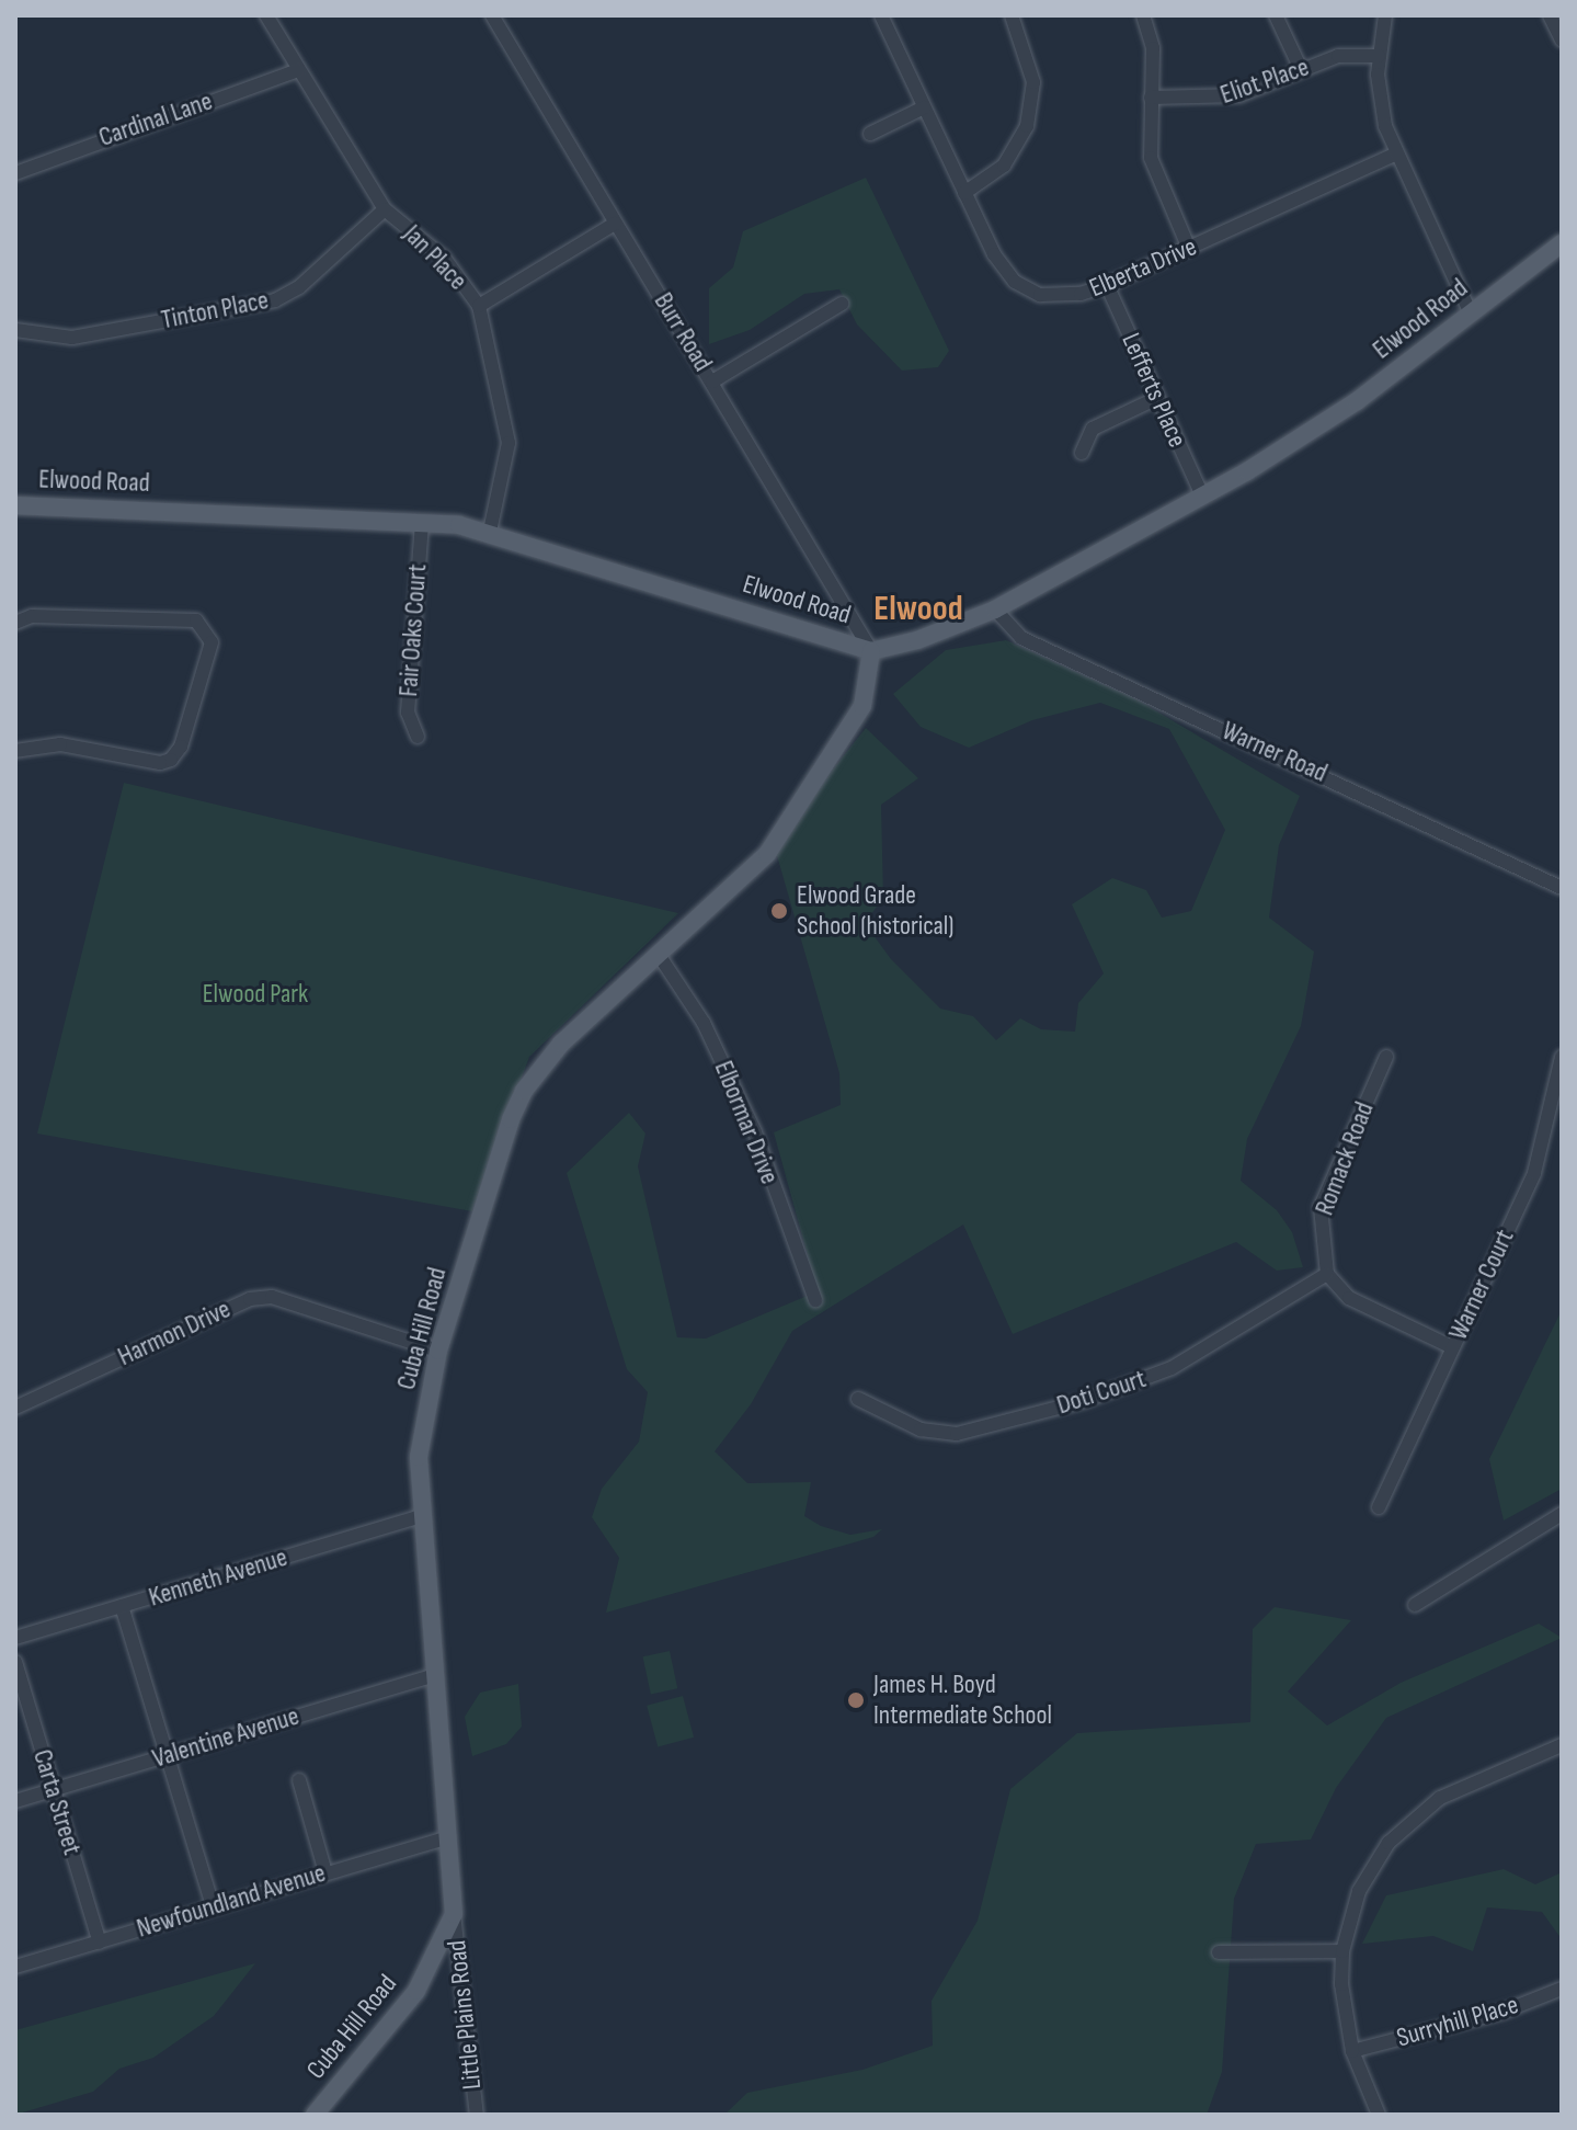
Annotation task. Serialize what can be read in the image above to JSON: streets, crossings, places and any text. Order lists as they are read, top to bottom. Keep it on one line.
{"streets":{"main road":["Elwood Road","Cuba Hill Road"],"street":["Eliot Place","Cardinal Lane","Jan Place","Elberta Drive","Tinton Place","Burr Road","Lefferts Place","Fair Oaks Court","Warner Road","Elbormar Drive","Romack Road","Warner Court","Harmon Drive","Doti Court","Kenneth Avenue","Valentine Avenue","Carta Street","Newfoundland Avenue","Little Plains Road","Surryhill Place"]},"crossings":[["Cardinal Lane","Jan Place"],["Jan Place","Tinton Place"],["Jan Place","Elwood Road"],["Elberta Drive","Lefferts Place"],["Elwood Road","Burr Road"],["Elwood Road","Lefferts Place"],["Elwood Road","Fair Oaks Court"],["Elwood Road","Warner Road"],["Elwood Road","Cuba Hill Road"],["Burr Road","Cuba Hill Road"],["Elbormar Drive","Cuba Hill Road"],["Romack Road","Doti Court"],["Cuba Hill Road","Harmon Drive"],["Cuba Hill Road","Kenneth Avenue"],["Cuba Hill Road","Valentine Avenue"],["Cuba Hill Road","Newfoundland Avenue"],["Cuba Hill Road","Little Plains Road"],["Valentine Avenue","Carta Street"],["Carta Street","Newfoundland Avenue"]],"districts":["Elwood"],"parks":["Elwood Park"],"places":["Elwood Grade School (historical)","James H. Boyd Intermediate School"]}
